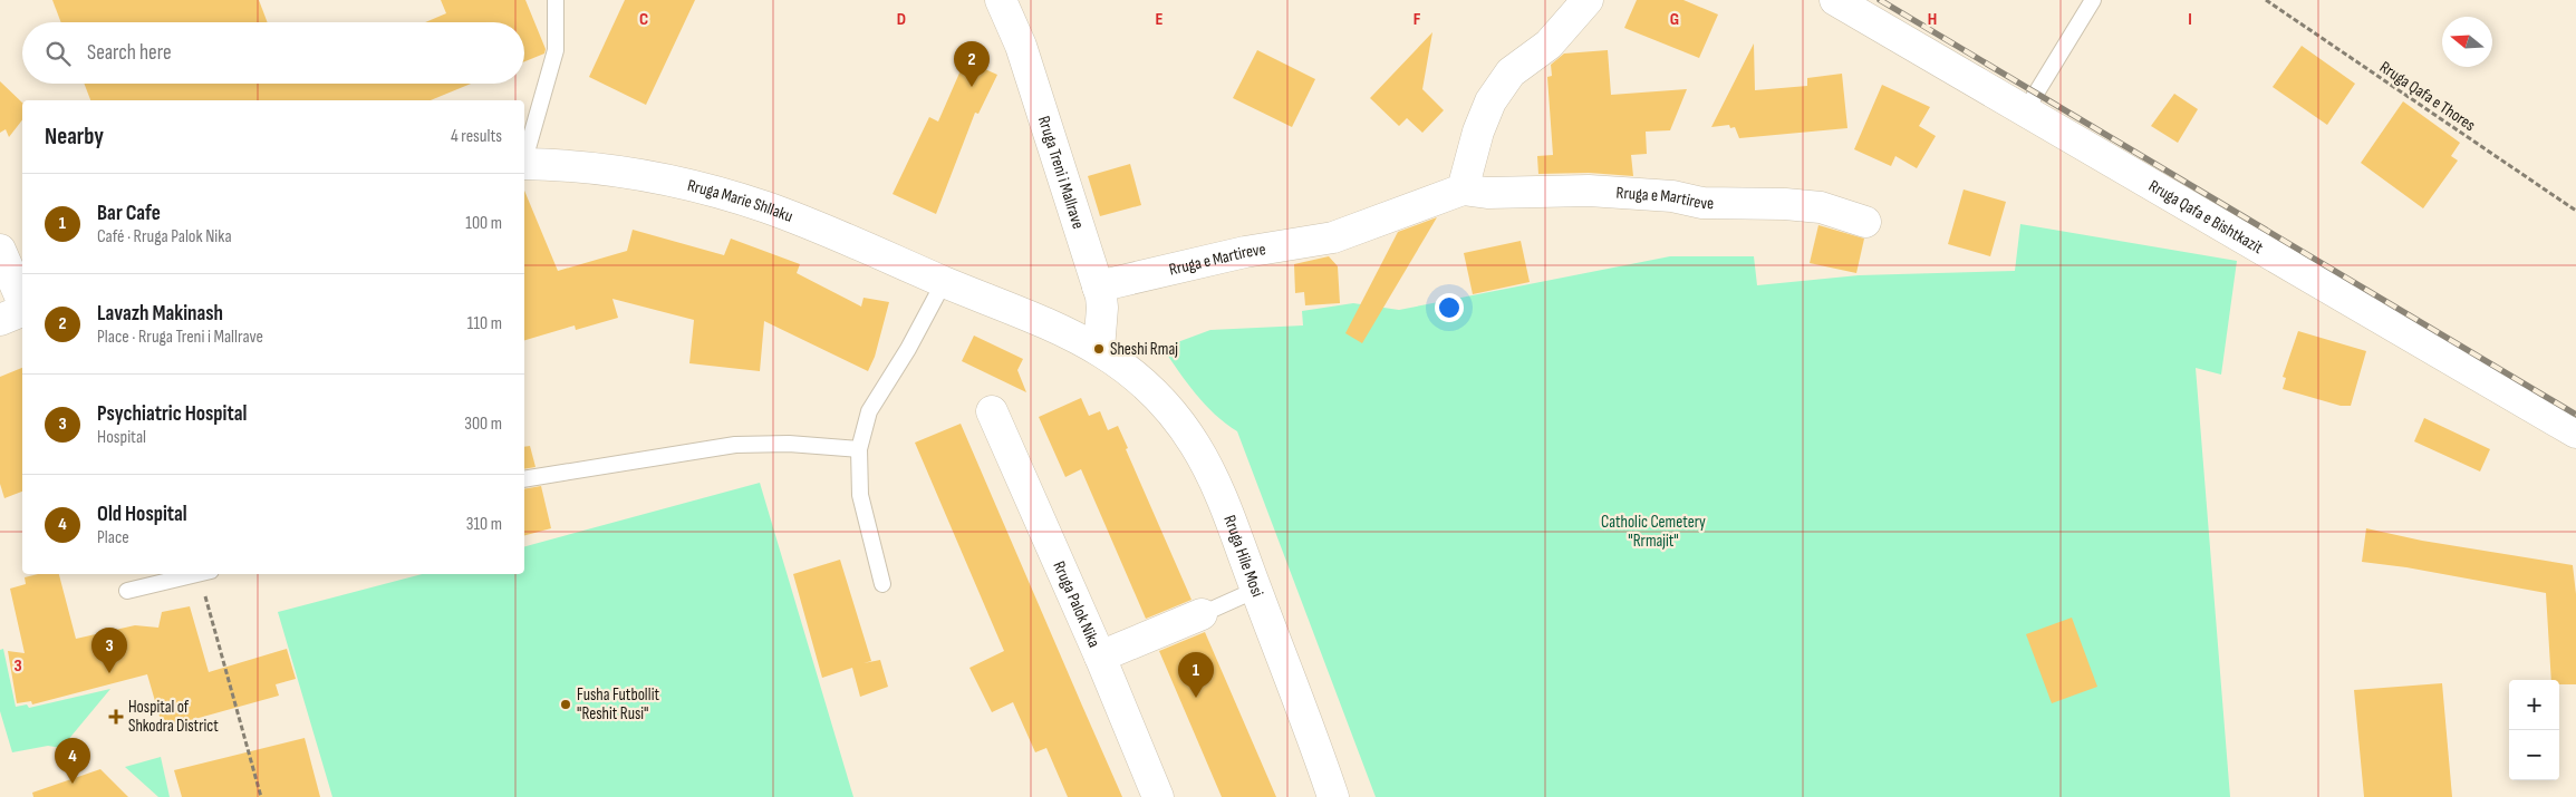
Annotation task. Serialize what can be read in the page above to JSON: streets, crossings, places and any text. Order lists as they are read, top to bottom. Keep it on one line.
{"streets":{"street":["Rruga Treni i Mallrave","Rruga e Martireve","Rruga Marie Shllaku","Rruga Qafa e Bishtkazit","Rruga Hile Mosi","Rruga Palok Nika"],"path":["Rruga Qafa e Thores"]},"crossings":[["Rruga Treni i Mallrave","Rruga e Martireve"],["Rruga Treni i Mallrave","Rruga Marie Shllaku"],["Rruga Treni i Mallrave","Rruga Hile Mosi"],["Rruga Marie Shllaku","Rruga Hile Mosi"]],"parks":["Catholic Cemetery \"Rrmajit\""],"places":{"other":["Sheshi Rmaj","Fusha Futbollit \"Reshit Rusi\""],"health":["Hospital of Shkodra District"]},"north":"left","page":{"search":"Search here","pins":["2","3","1","4"],"heading":["Nearby","4 results"],"list":[{"mark":"1","name":"Bar Cafe","note":"Café · Rruga Palok Nika","value":"100 m"},{"mark":"2","name":"Lavazh Makinash","note":"Place · Rruga Treni i Mallrave","value":"110 m"},{"mark":"3","name":"Psychiatric Hospital","note":"Hospital","value":"300 m"},{"mark":"4","name":"Old Hospital","note":"Place","value":"310 m"}],"map_buttons":["+","−"]},"grid":{"columns":["C","D","E","F","G","H","I"],"rows":["3"]}}
